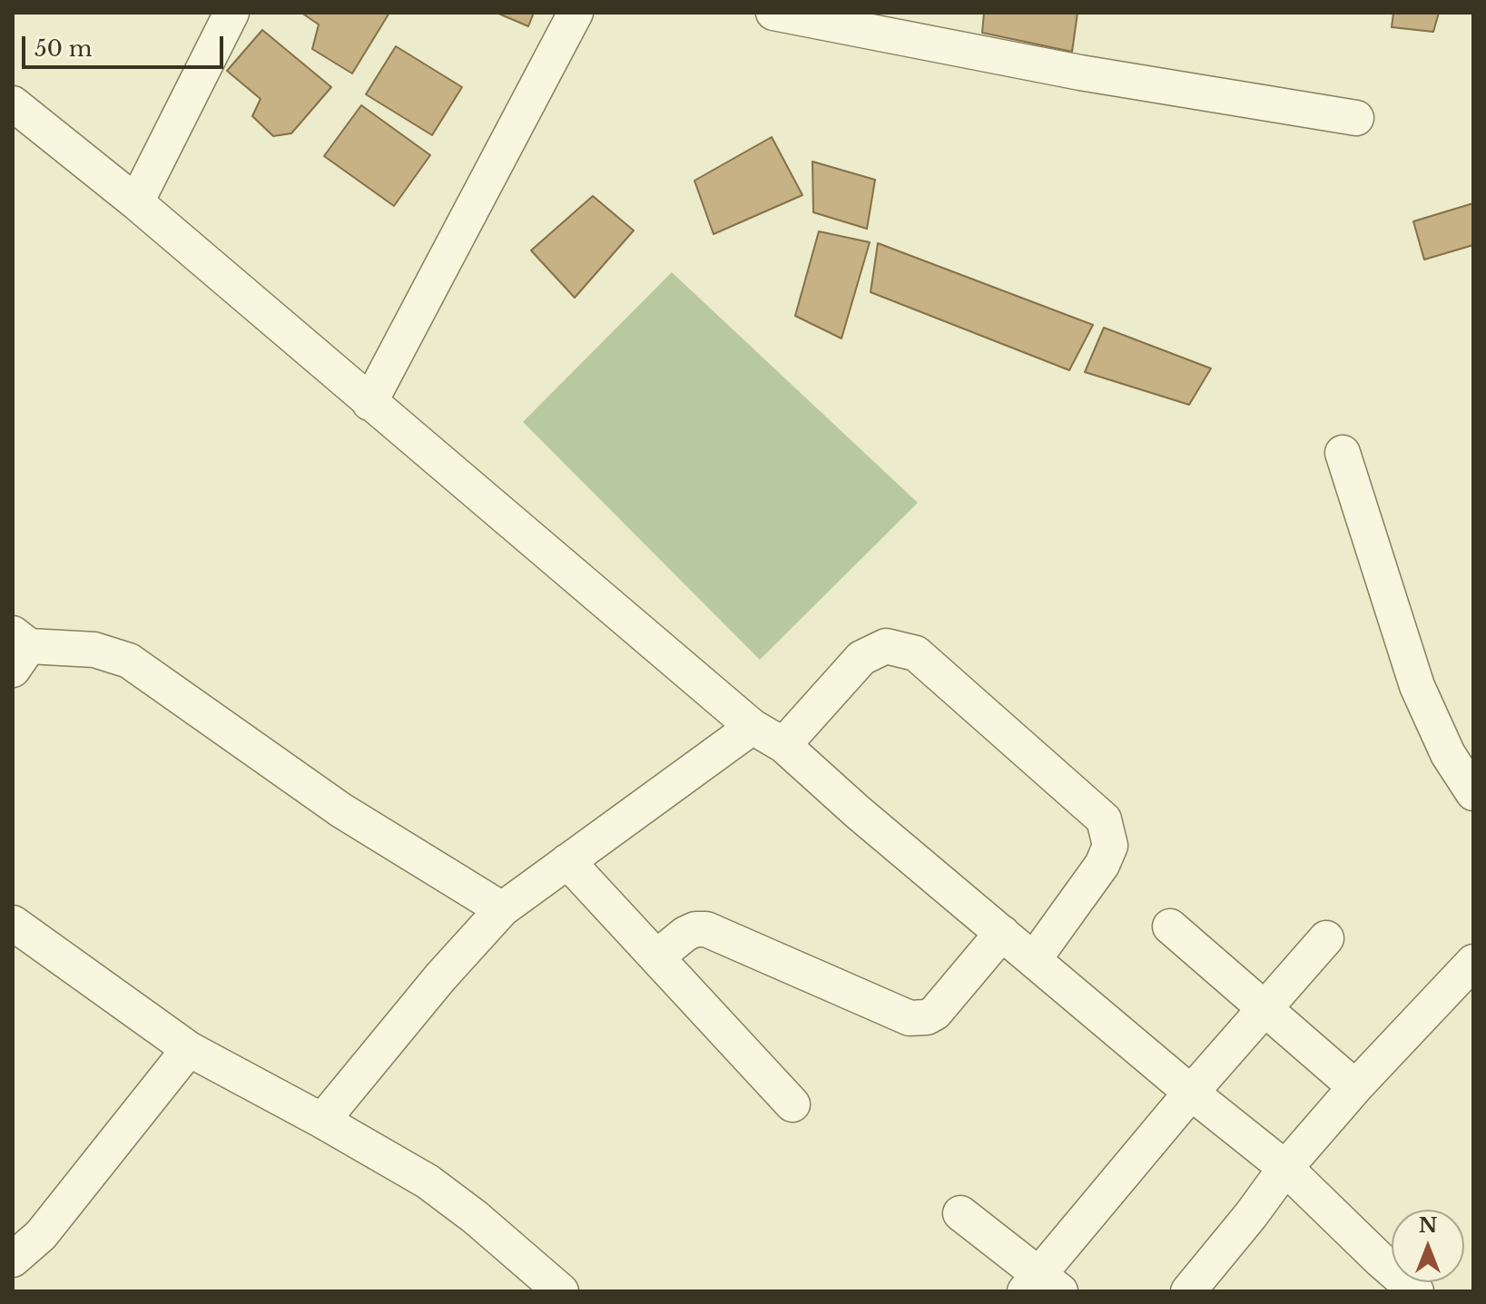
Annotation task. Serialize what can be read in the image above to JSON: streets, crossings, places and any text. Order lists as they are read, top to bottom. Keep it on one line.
{"scale_bar":"50 m","north":"top"}
